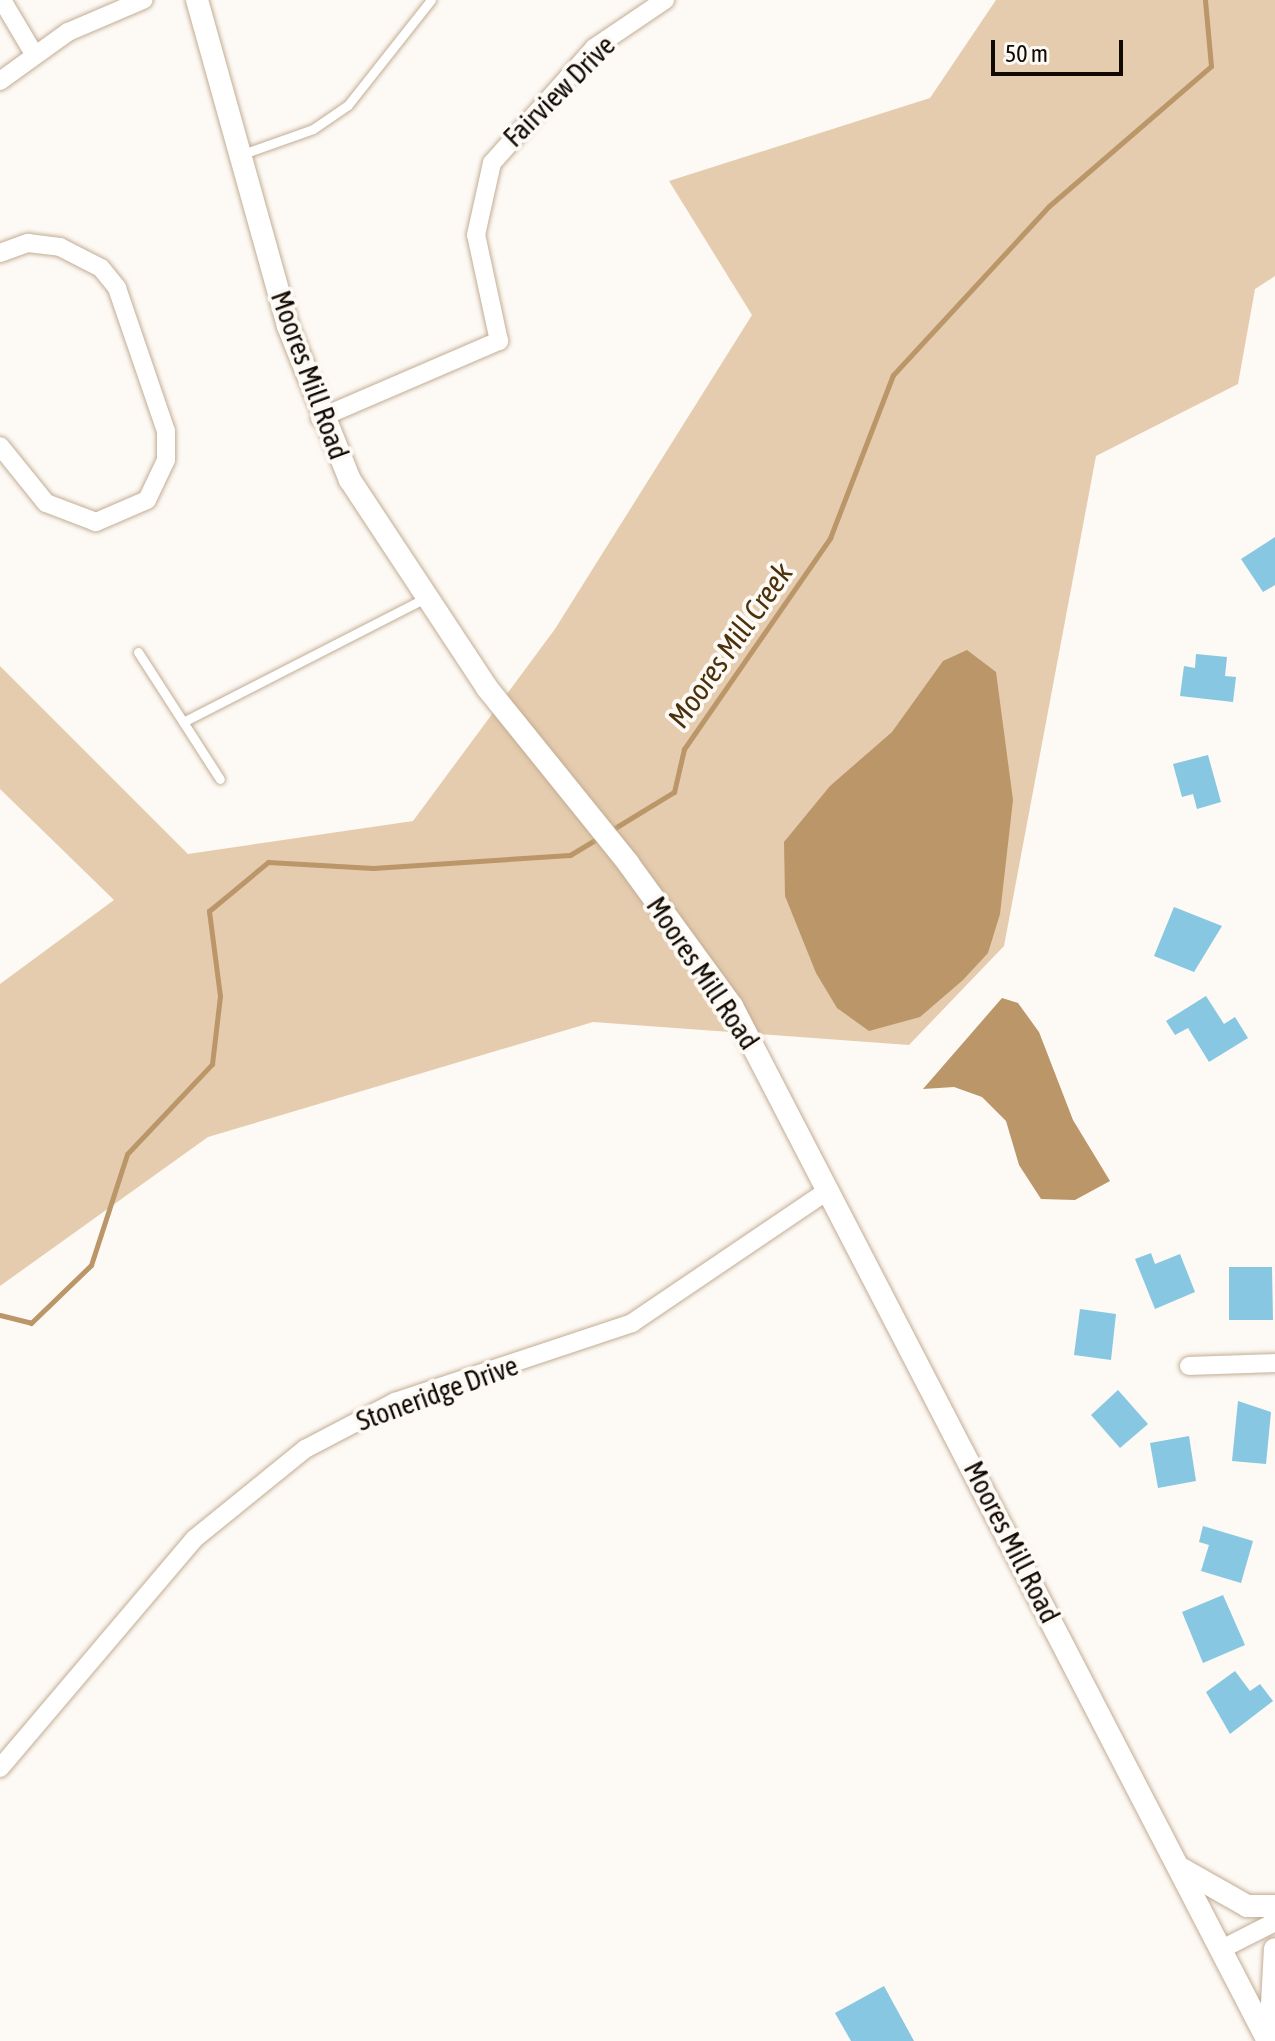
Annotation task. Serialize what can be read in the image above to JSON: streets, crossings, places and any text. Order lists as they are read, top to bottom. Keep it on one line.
{"streets":{"street":["Fairview Drive","Moores Mill Road","Stoneridge Drive"]},"crossings":[["Fairview Drive","Moores Mill Road"],["Moores Mill Road","Stoneridge Drive"]],"water":["Moores Mill Creek"],"scale_bar":"50 m"}
